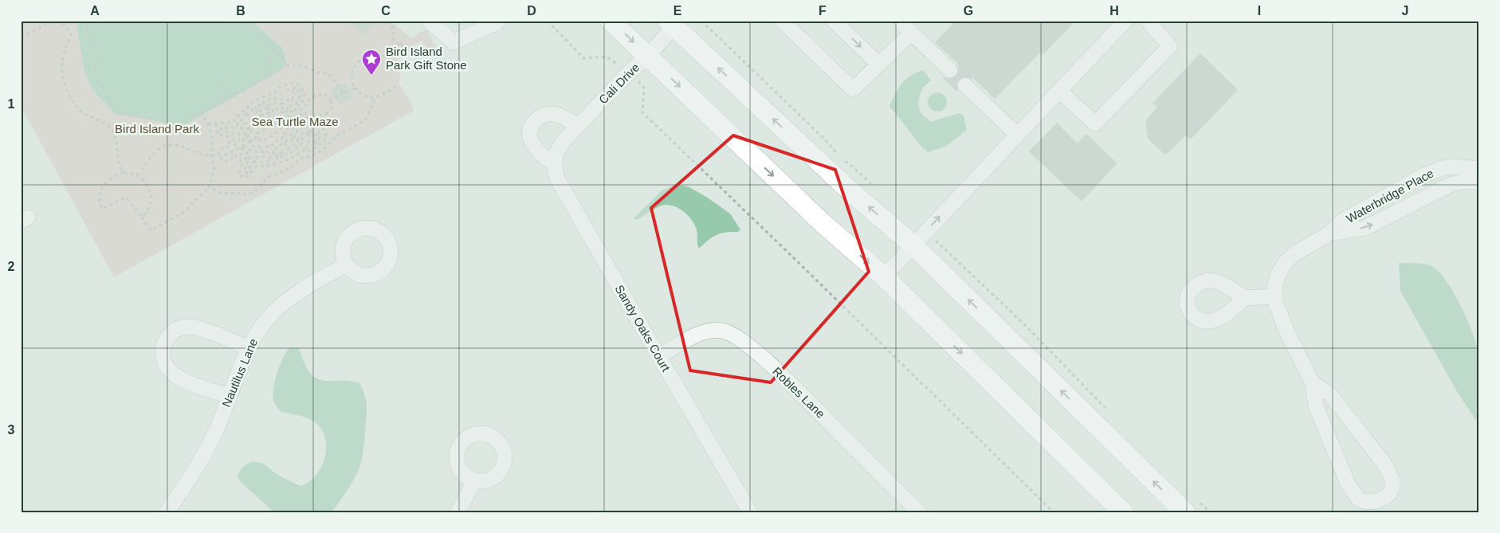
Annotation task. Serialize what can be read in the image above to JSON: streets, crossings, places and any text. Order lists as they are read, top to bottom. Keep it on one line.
{"streets":{"street":["Cali Drive","Waterbridge Place","Sandy Oaks Court","Nautilus Lane","Robles Lane"]},"crossings":[["Cali Drive","Sandy Oaks Court"],["Sandy Oaks Court","Robles Lane"]],"parks":["Sea Turtle Maze","Bird Island Park"],"places":{"place":["Bird Island Park Gift Stone"]},"grid":{"columns":["A","B","C","D","E","F","G","H","I","J"],"rows":["1","2","3"]}}
